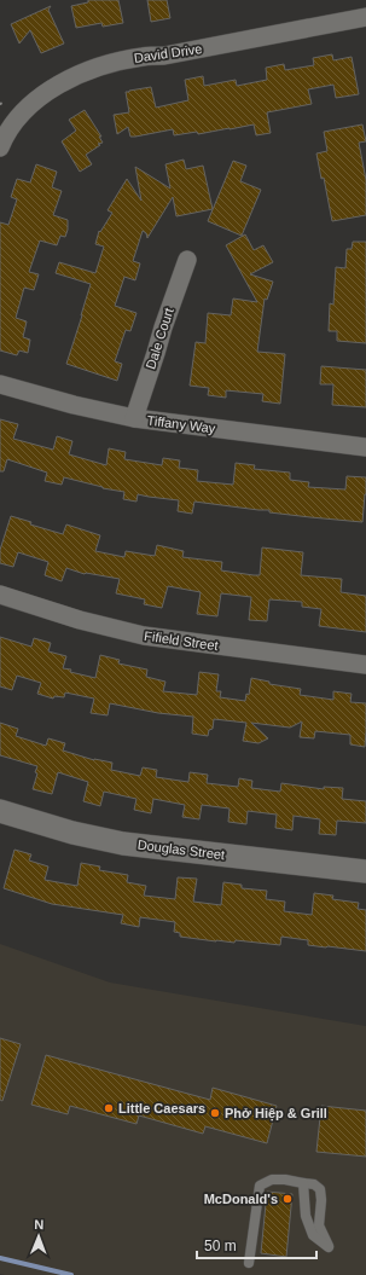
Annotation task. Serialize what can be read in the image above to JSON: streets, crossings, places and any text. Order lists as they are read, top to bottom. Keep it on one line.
{"streets":{"street":["David Drive","Dale Court","Tiffany Way","Fifield Street","Douglas Street"]},"crossings":[["Dale Court","Tiffany Way"]],"places":["Little Caesars","Phở Hiệp & Grill","McDonald's"],"scale_bar":"50 m","north":"top"}
